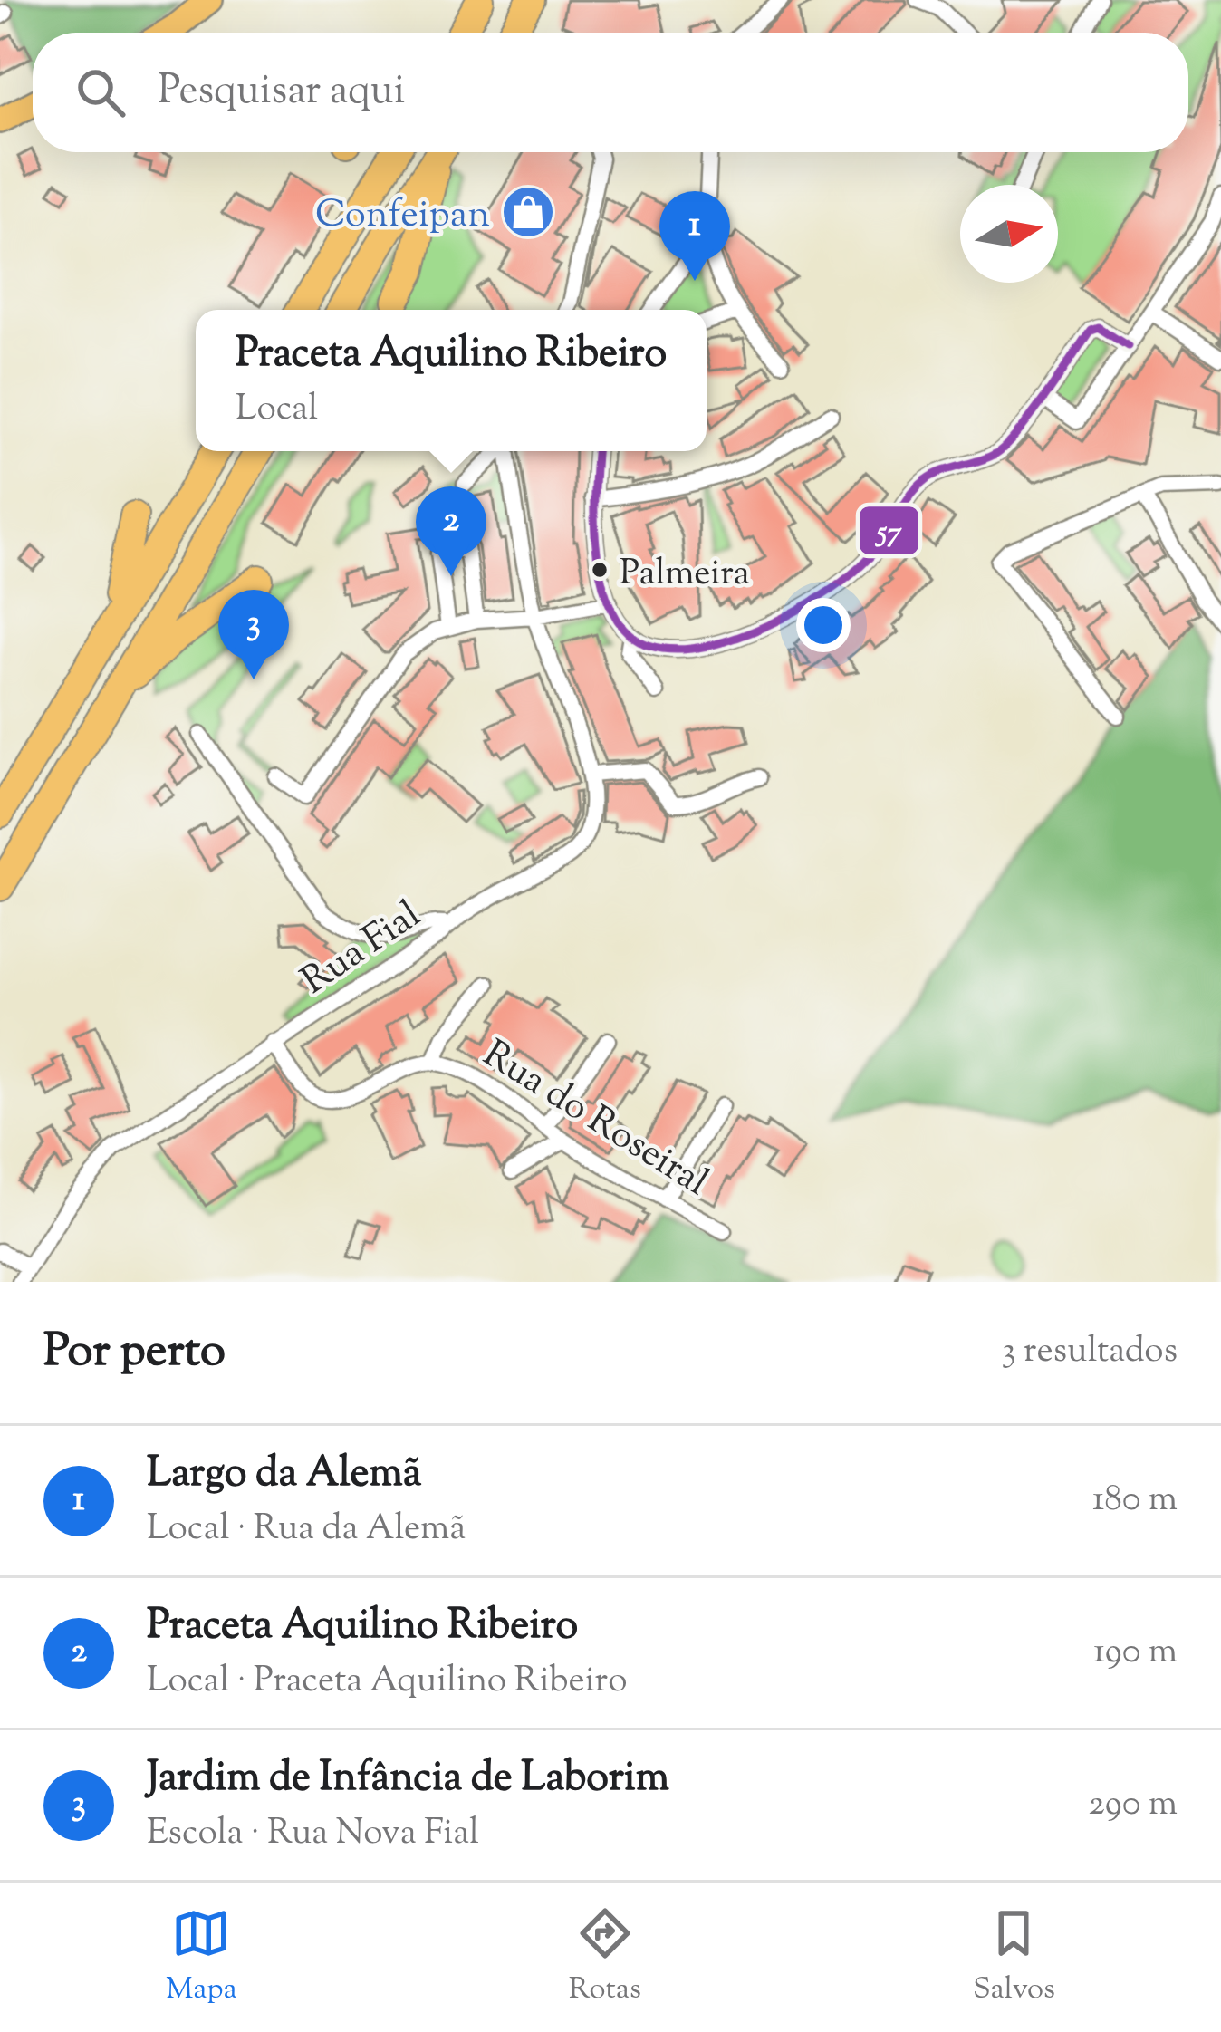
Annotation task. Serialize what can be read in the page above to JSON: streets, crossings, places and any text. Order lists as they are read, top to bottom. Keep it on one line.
{"streets":{"street":["Rua Fial","Rua do Roseiral"]},"crossings":[["Rua Fial","Rua do Roseiral"]],"places":{"shop":["Confeipan"],"other":["Palmeira"]},"lines":["transit line 57"],"north":"right","page":{"search":"Pesquisar aqui","pins":["1","2","3"],"popup":["Praceta Aquilino Ribeiro","Local"],"heading":["Por perto","3 resultados"],"list":[{"mark":"1","name":"Largo da Alemã","note":"Local · Rua da Alemã","value":"180 m"},{"mark":"2","name":"Praceta Aquilino Ribeiro","note":"Local · Praceta Aquilino Ribeiro","value":"190 m"},{"mark":"3","name":"Jardim de Infância de Laborim","note":"Escola · Rua Nova Fial","value":"290 m"}],"nav":["Mapa","Rotas","Salvos"]}}
